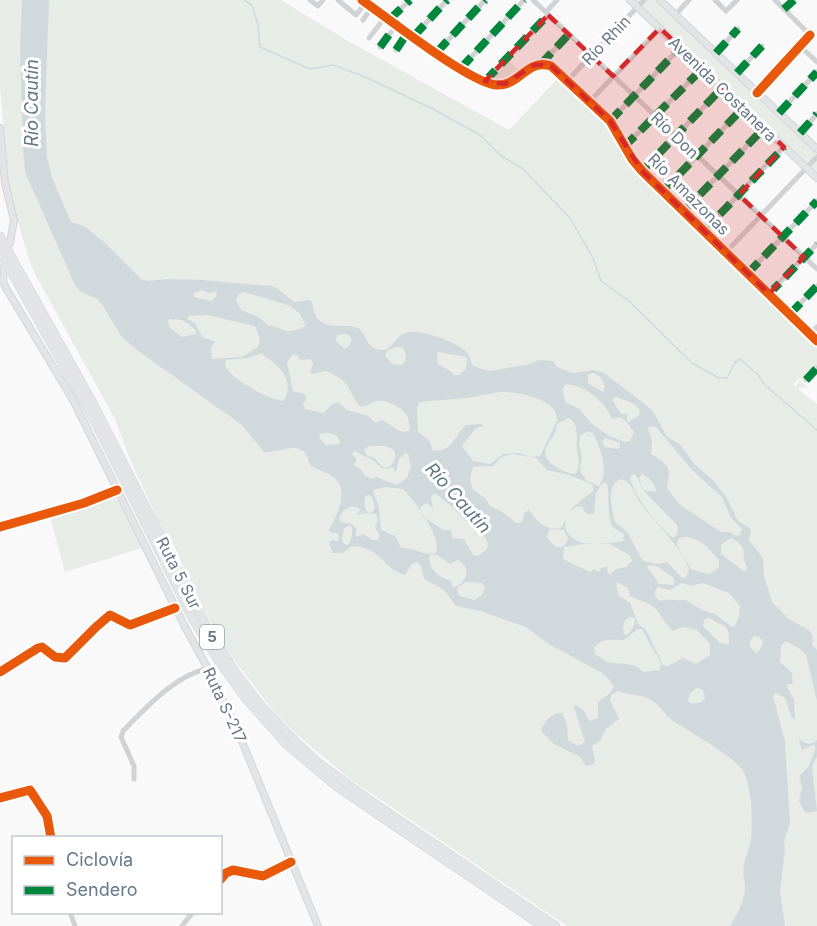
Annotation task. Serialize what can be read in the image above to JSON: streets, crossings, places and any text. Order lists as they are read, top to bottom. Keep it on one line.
{"streets":{"highway":["Ruta 5 Sur","5"],"main road":["Avenida Costanera","Ruta S-217"],"street":["Río Rhin","Río Don","Río Amazonas"]},"crossings":[["Río Rhin","Avenida Costanera"],["Río Rhin","Río Don"],["Río Rhin","Río Amazonas"]],"water":["Río Cautín"],"legend":["Ciclovía","Sendero"]}
